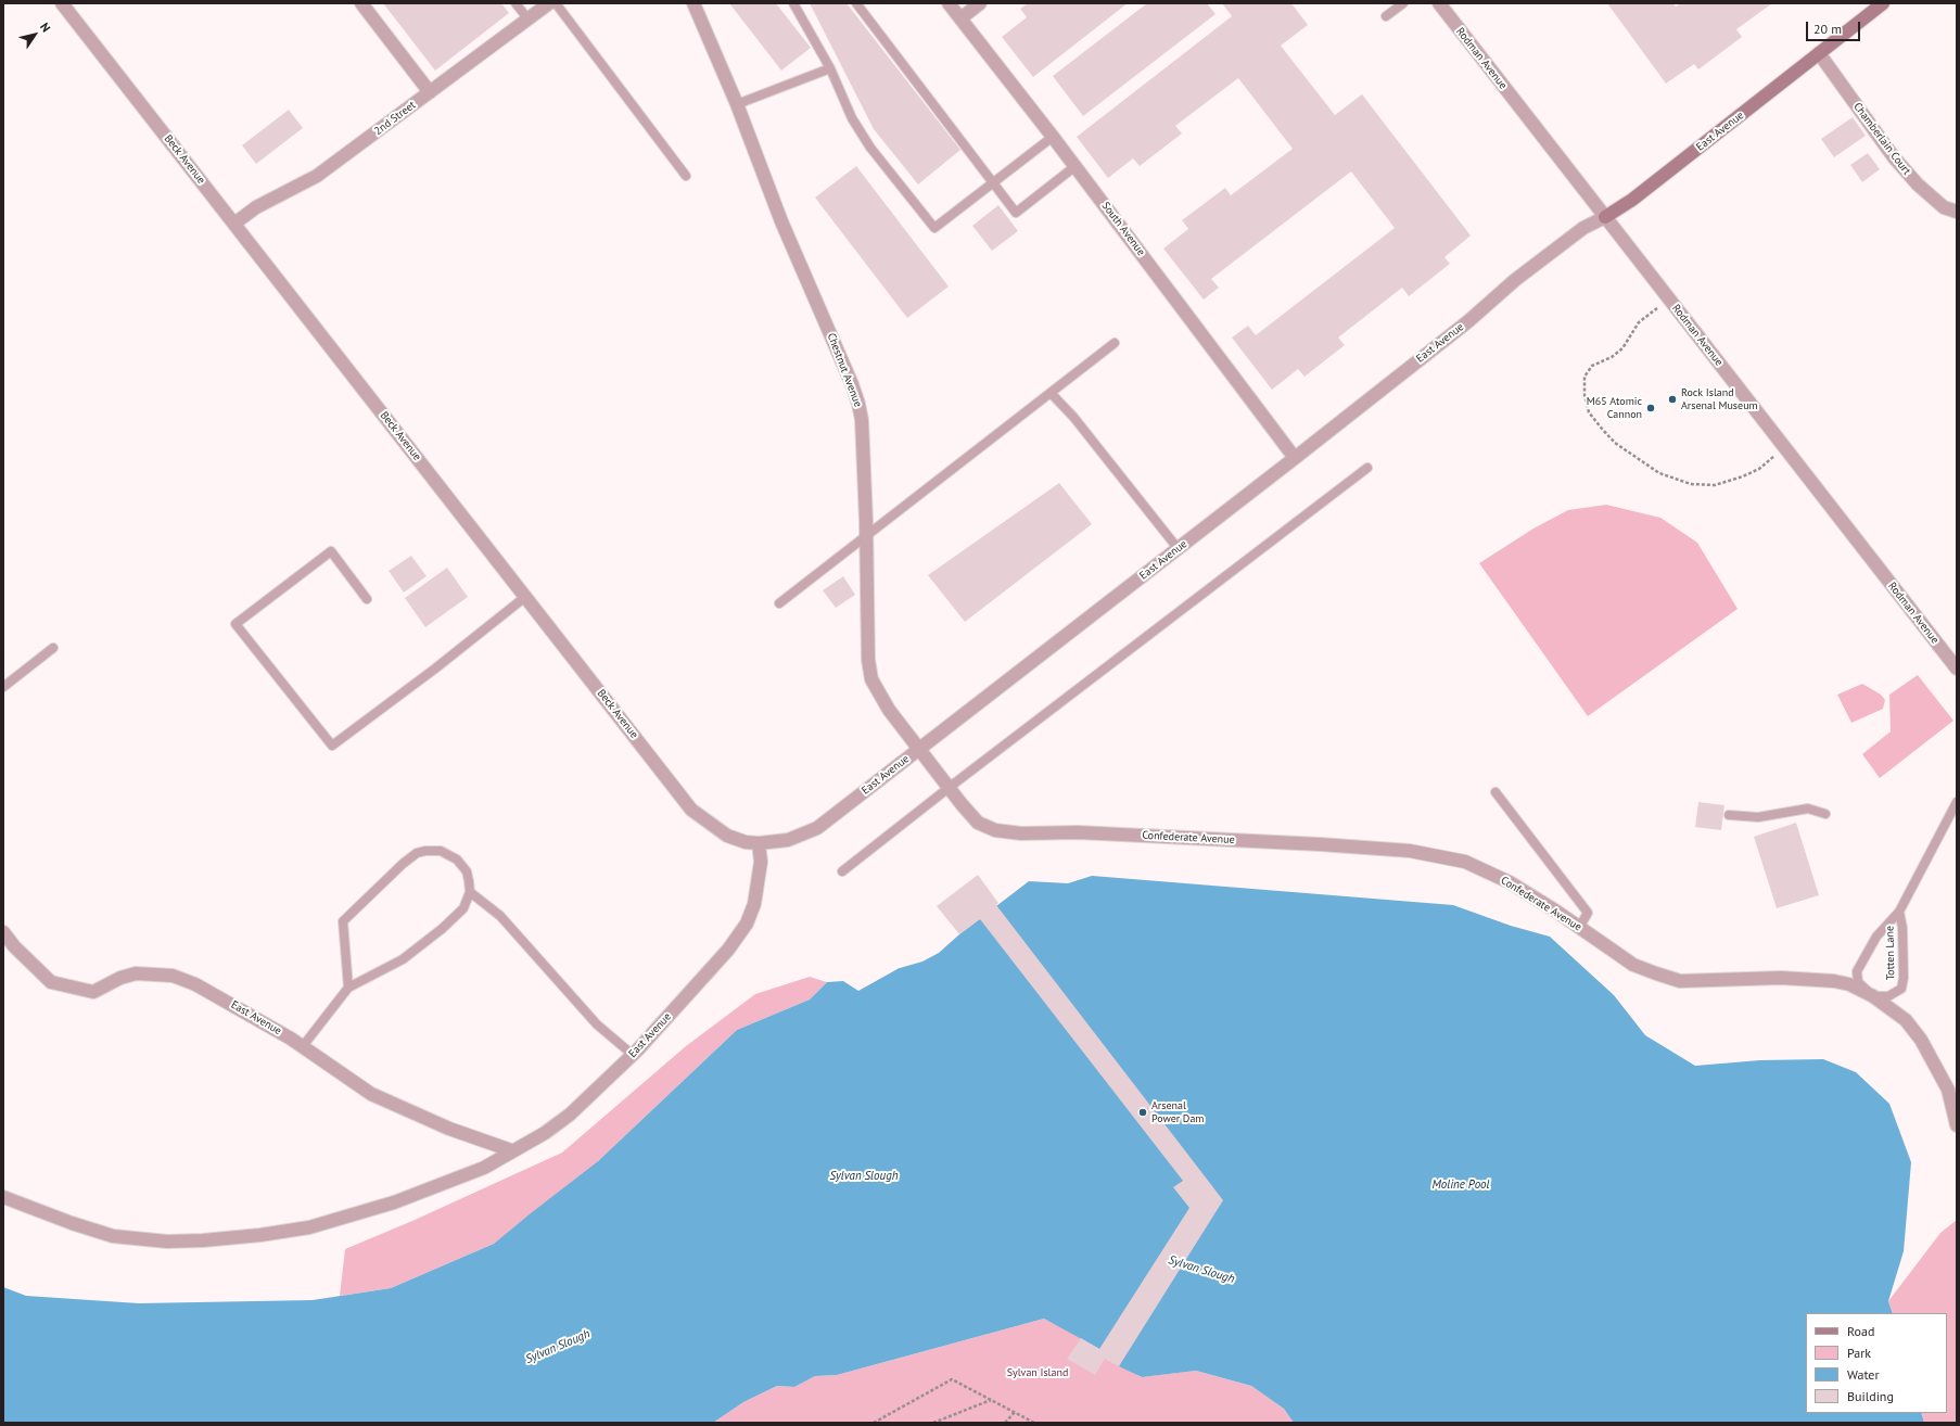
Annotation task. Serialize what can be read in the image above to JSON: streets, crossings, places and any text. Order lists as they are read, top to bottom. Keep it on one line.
{"streets":{"street":["Rodman Avenue","2nd Street","East Avenue","Chamberlain Court","Beck Avenue","South Avenue","Chestnut Avenue","Confederate Avenue"],"lane":["Totten Lane"]},"crossings":[["Rodman Avenue","East Avenue"],["2nd Street","Beck Avenue"],["East Avenue","Chamberlain Court"],["East Avenue","Beck Avenue"],["East Avenue","South Avenue"],["East Avenue","Chestnut Avenue"],["East Avenue","Confederate Avenue"],["Chestnut Avenue","Confederate Avenue"],["Confederate Avenue","Totten Lane"]],"water":["Sylvan Slough","Moline Pool"],"parks":["Sylvan Island"],"places":["Rock Island Arsenal Museum","M65 Atomic Cannon","Arsenal Power Dam"],"legend":["Road","Park","Water","Building"],"scale_bar":"20 m","north":"top right"}
